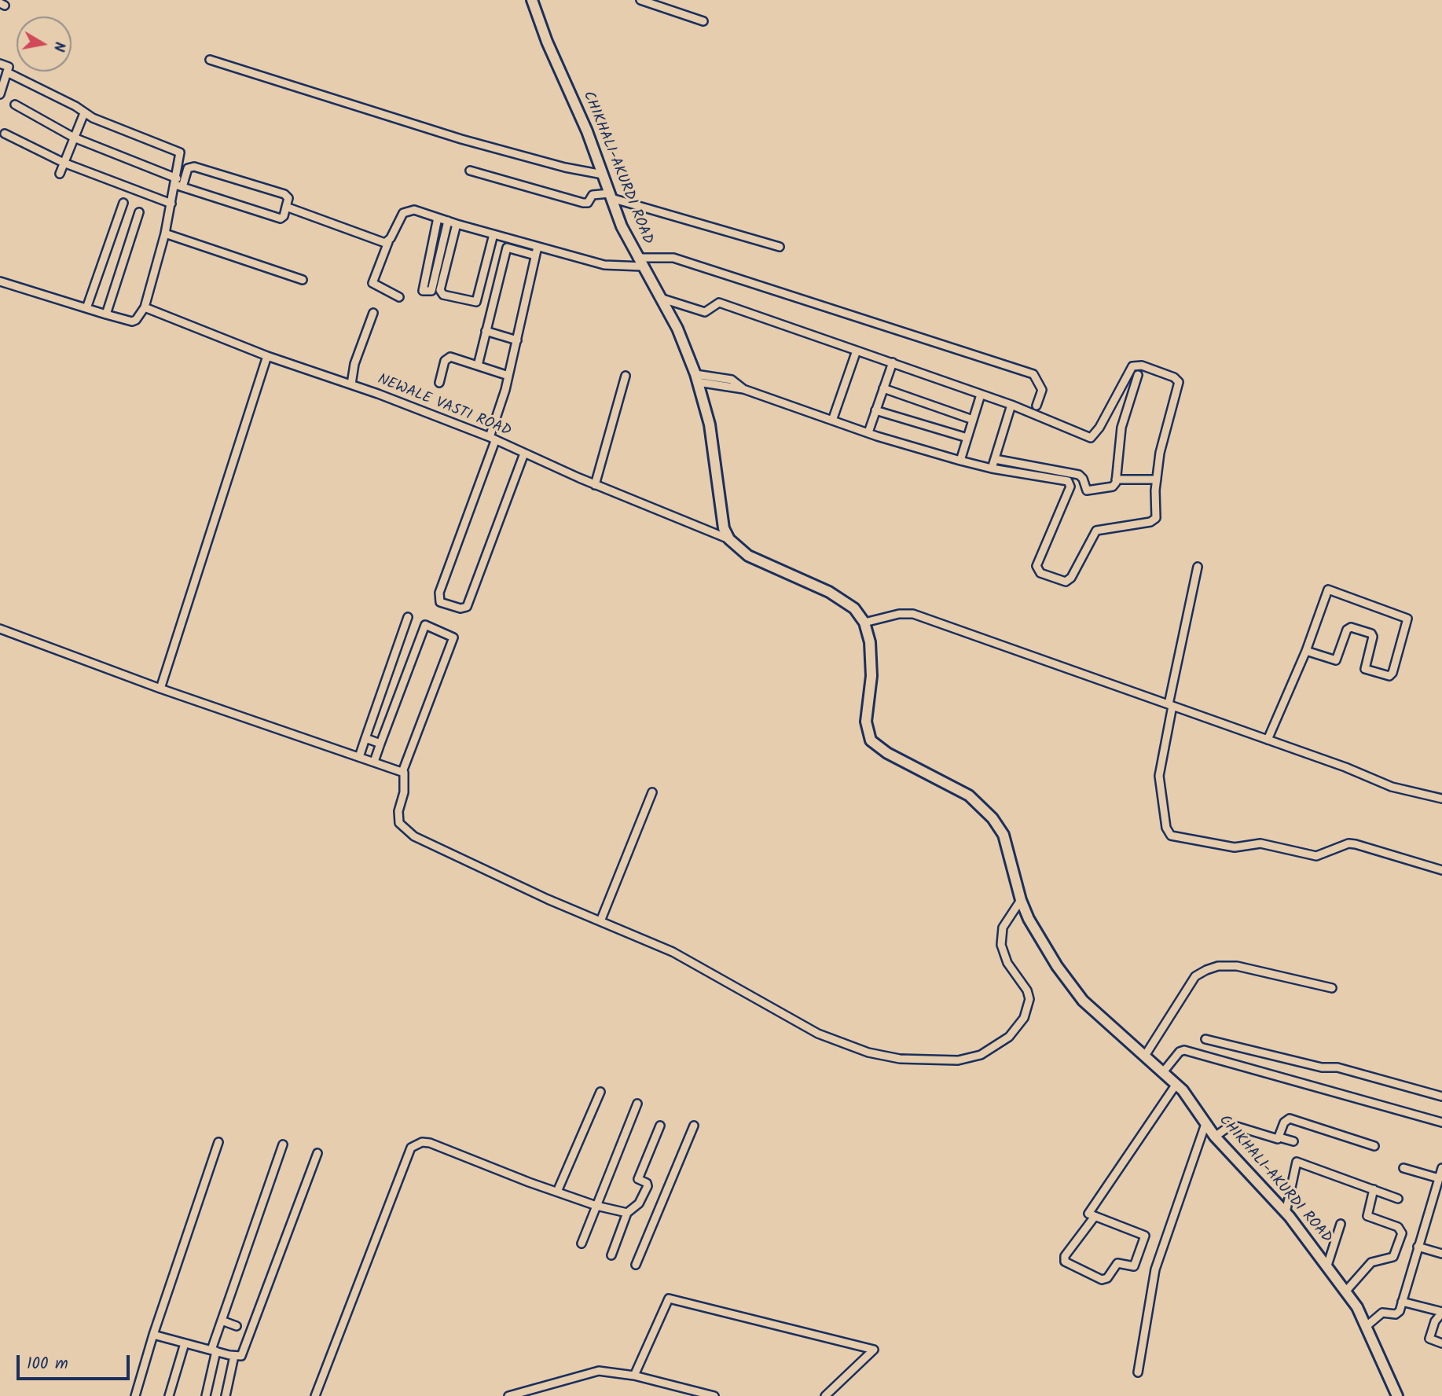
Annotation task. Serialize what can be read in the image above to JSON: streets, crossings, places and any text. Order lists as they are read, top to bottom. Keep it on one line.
{"streets":{"main road":["CHIKHALI-AKURDI ROAD"],"street":["NEWALE VASTI ROAD"]},"crossings":[["CHIKHALI-AKURDI ROAD","NEWALE VASTI ROAD"]],"scale_bar":"100 m","north":"right"}
